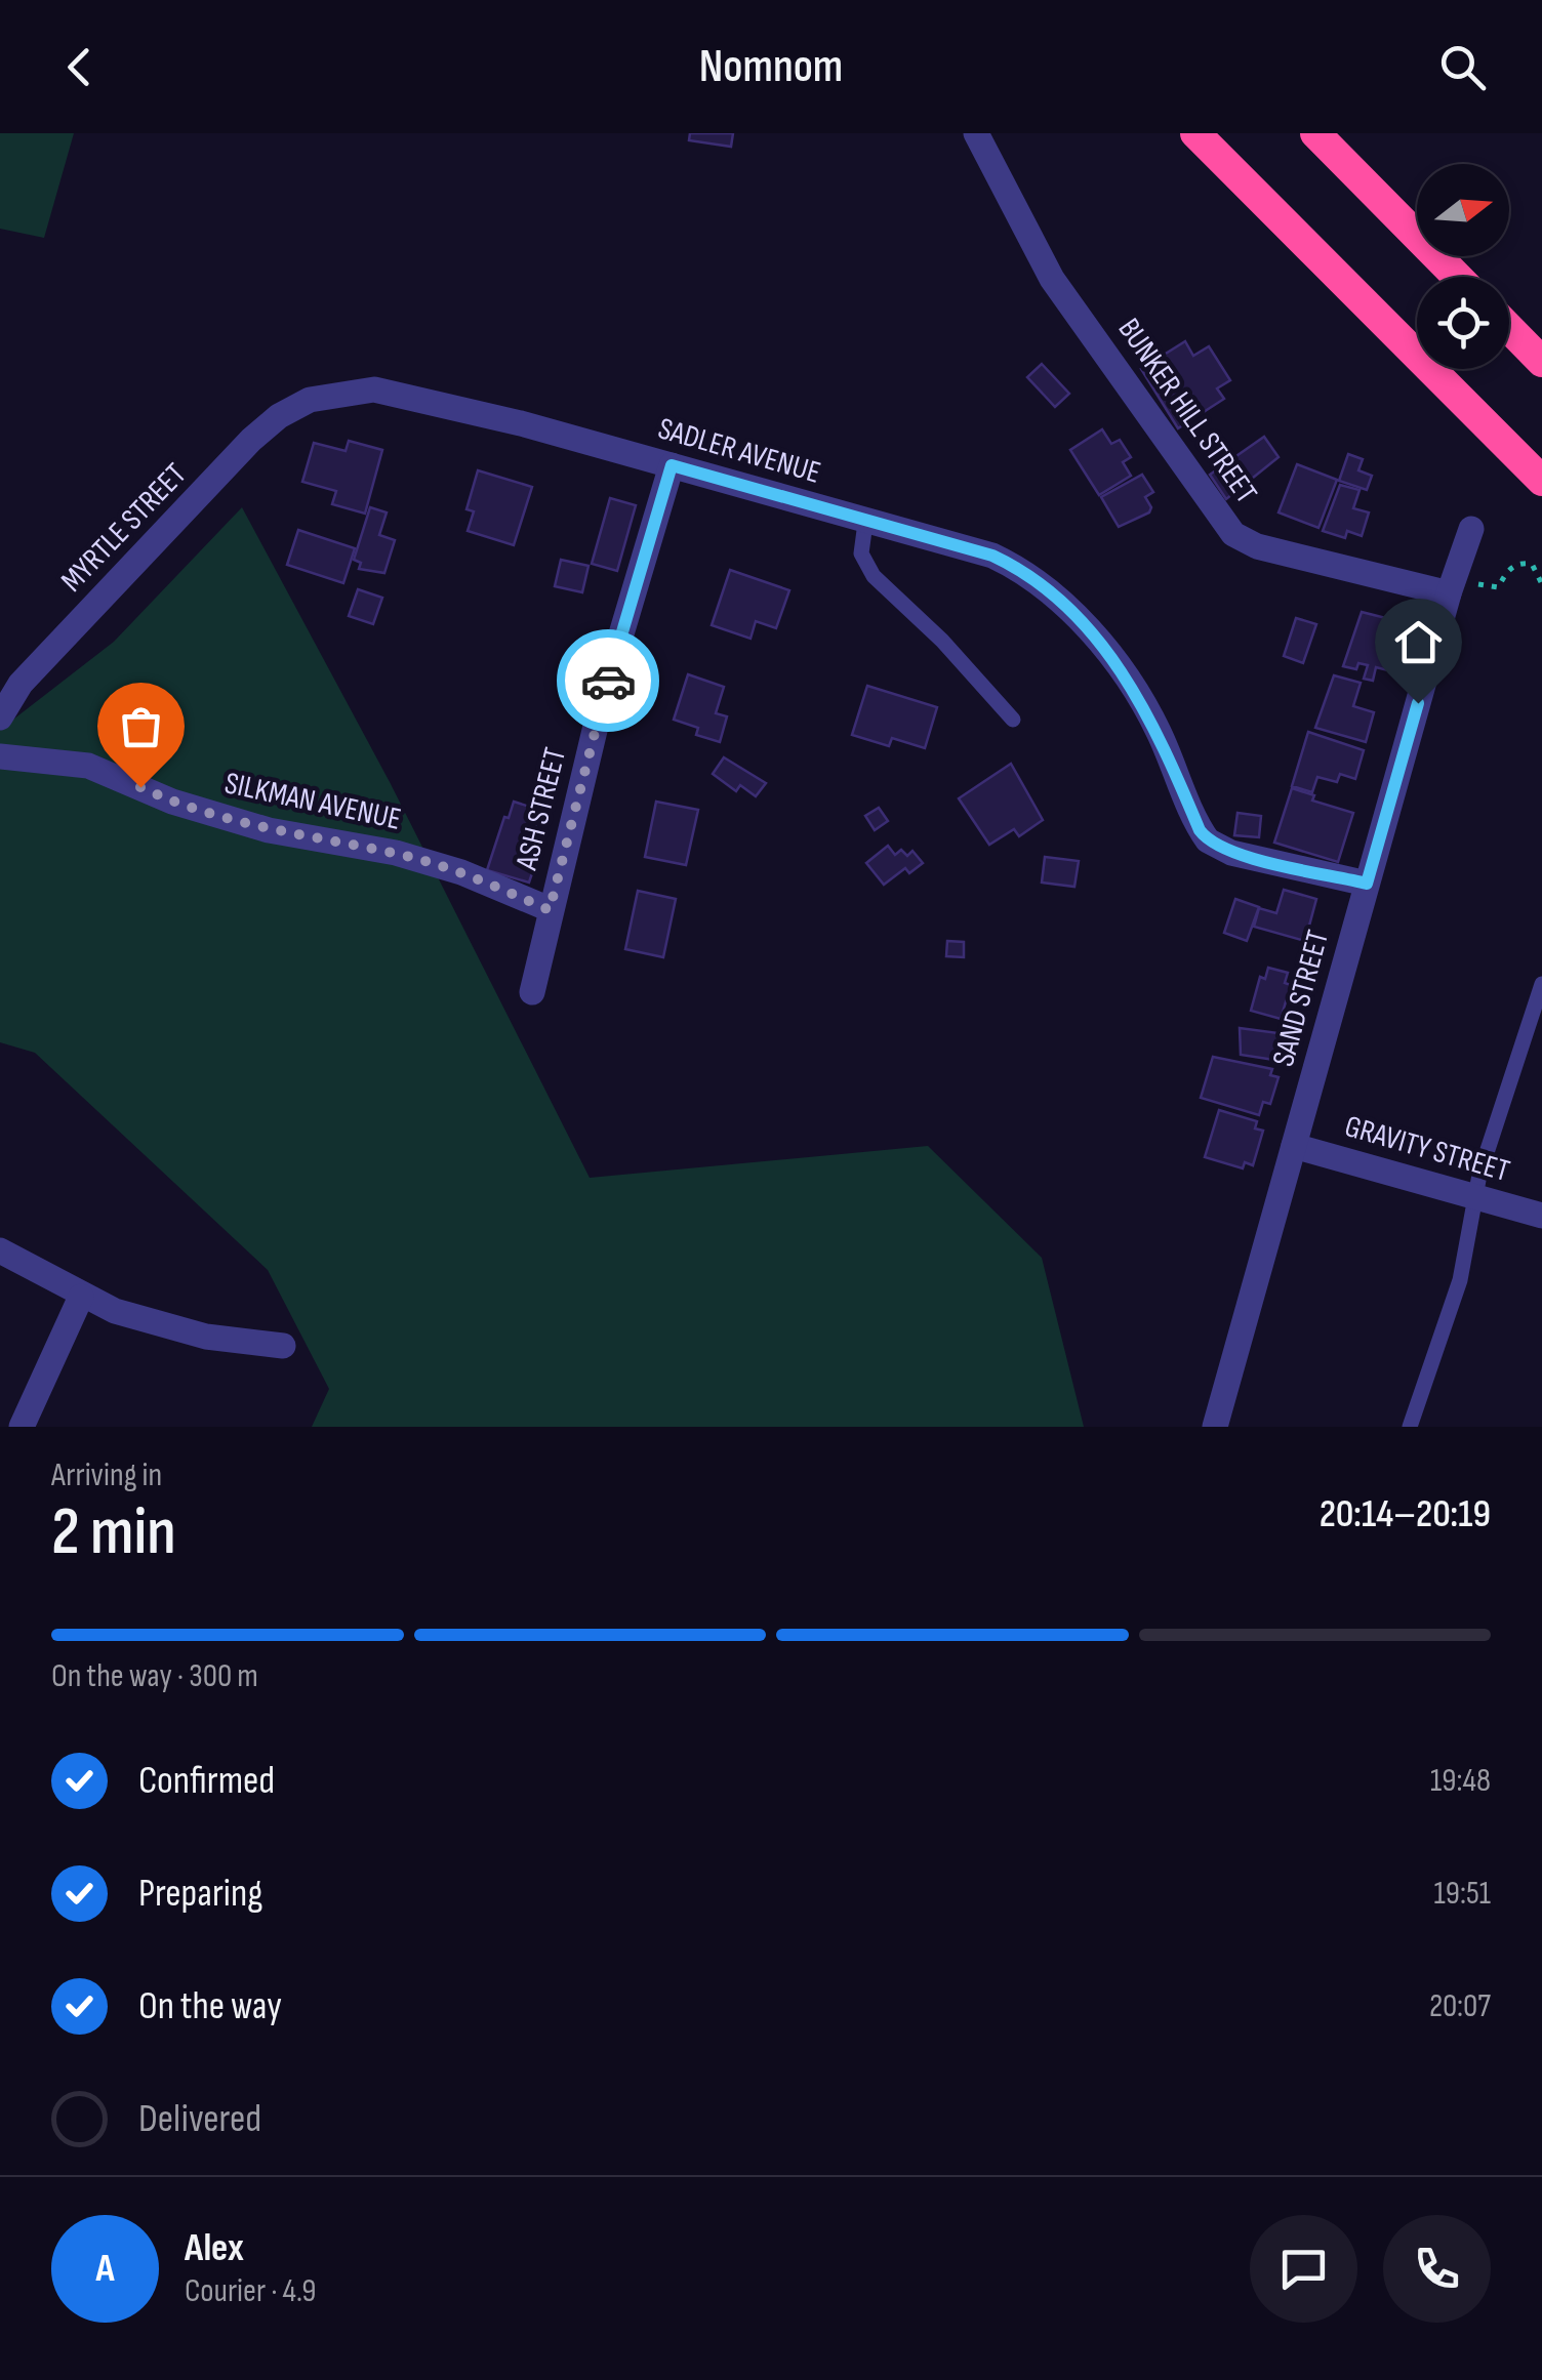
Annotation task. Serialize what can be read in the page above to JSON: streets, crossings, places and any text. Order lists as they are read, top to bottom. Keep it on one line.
{"streets":{"street":["BUNKER HILL STREET","SADLER AVENUE","MYRTLE STREET","SILKMAN AVENUE","ASH STREET","SAND STREET","GRAVITY STREET"]},"crossings":[["BUNKER HILL STREET","SAND STREET"],["SADLER AVENUE","MYRTLE STREET"],["SADLER AVENUE","ASH STREET"],["SADLER AVENUE","SAND STREET"],["SILKMAN AVENUE","ASH STREET"],["SAND STREET","GRAVITY STREET"]],"north":"right","page":{"header":"Nomnom","heading":["2 min","Arriving in","20:14–20:19"],"panel":["Alex","Courier · 4.9"],"bar":"On the way · 300 m","list":[["Confirmed","19:48"],["Preparing","19:51"],["On the way","20:07"],"Delivered"],"round":"A"}}
